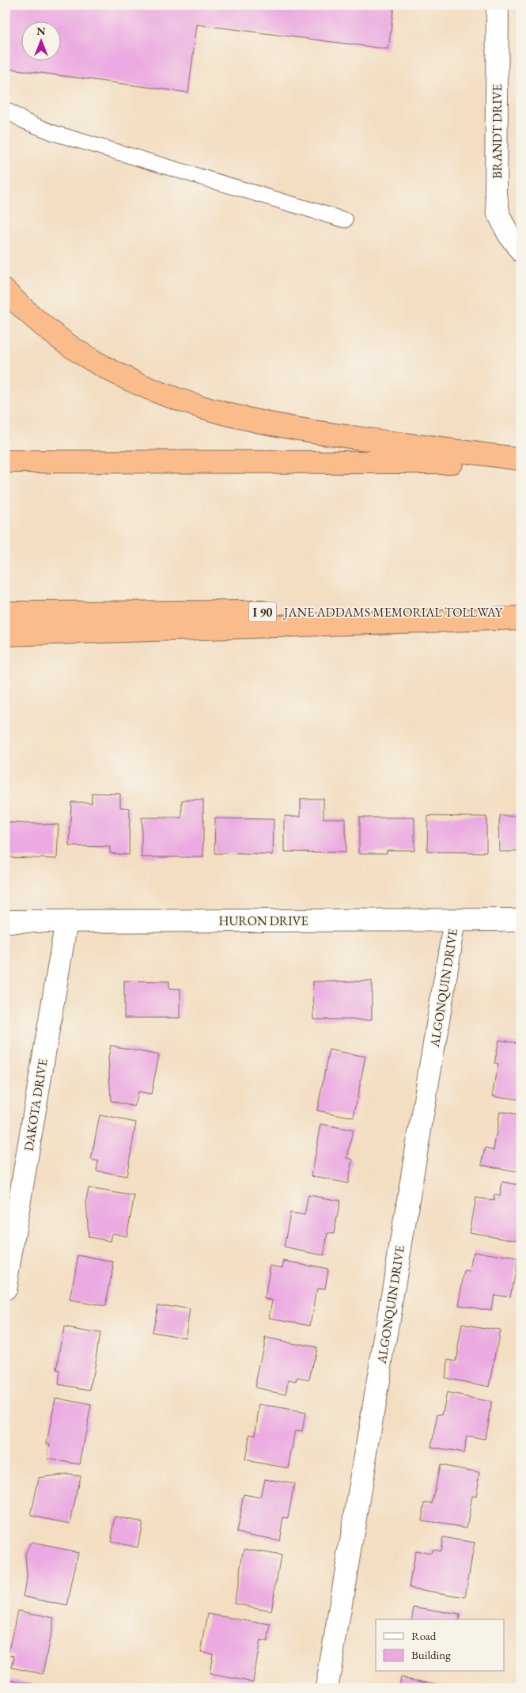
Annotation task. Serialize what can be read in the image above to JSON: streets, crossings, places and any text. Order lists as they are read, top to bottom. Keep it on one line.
{"streets":{"highway":["I 90","JANE ADDAMS MEMORIAL TOLLWAY"],"street":["BRANDT DRIVE","HURON DRIVE","ALGONQUIN DRIVE","DAKOTA DRIVE"]},"crossings":[["HURON DRIVE","ALGONQUIN DRIVE"],["HURON DRIVE","DAKOTA DRIVE"]],"legend":["Road","Building"],"north":"top"}
